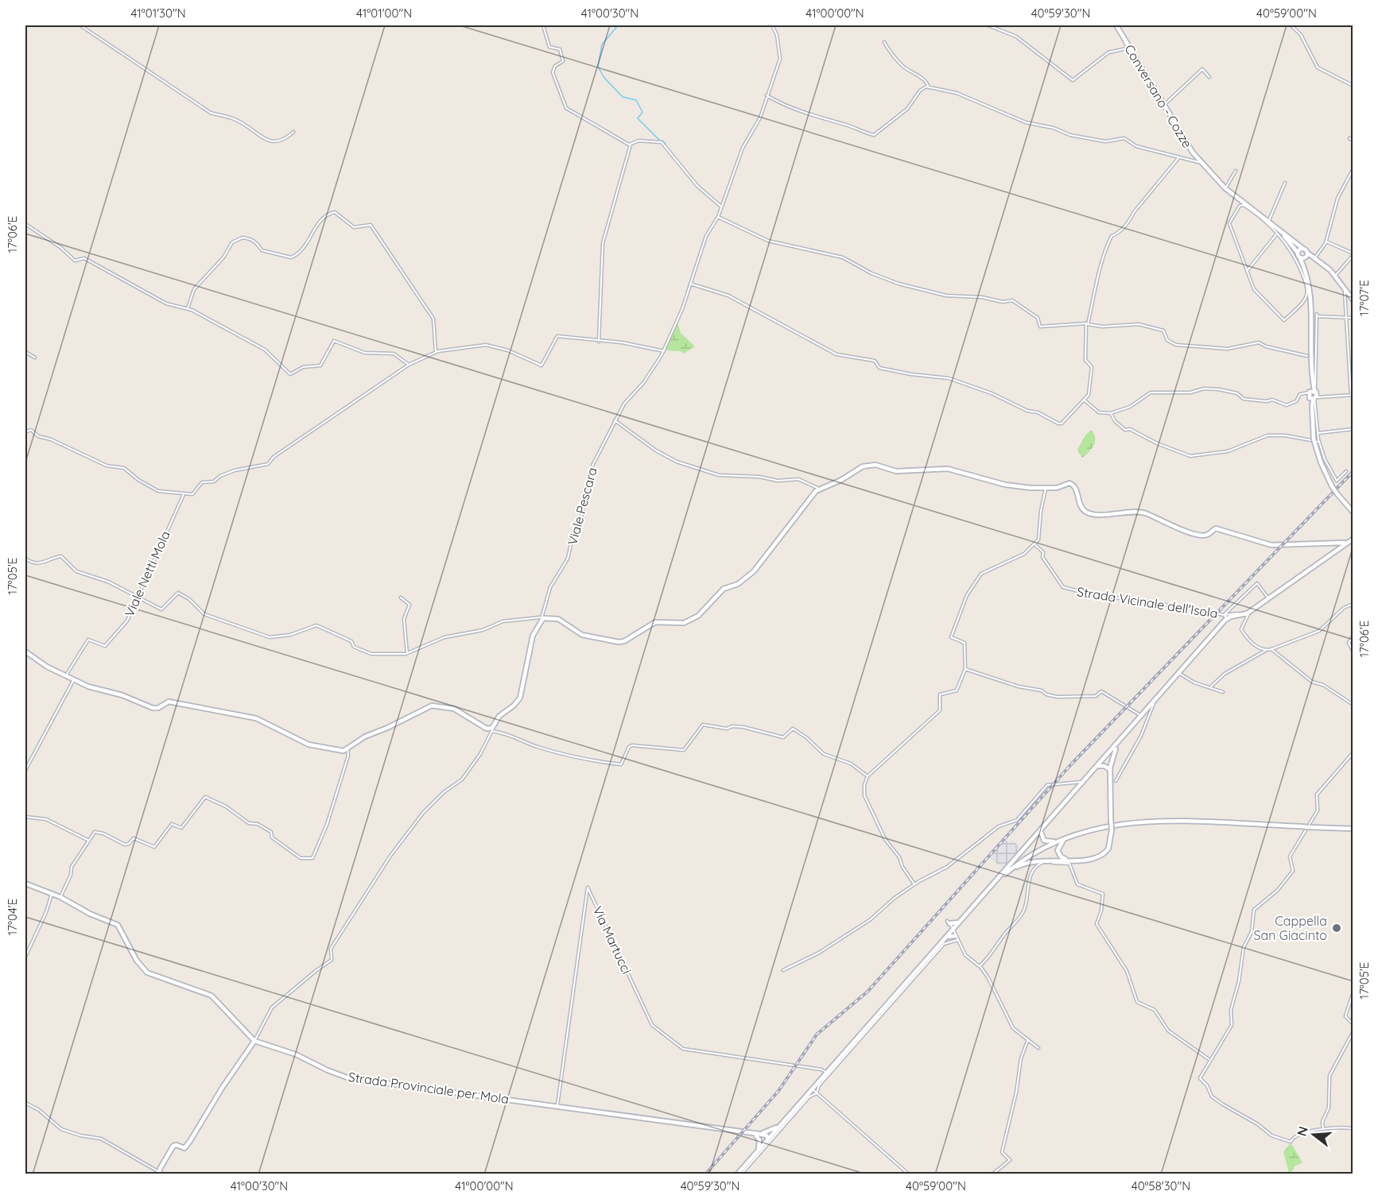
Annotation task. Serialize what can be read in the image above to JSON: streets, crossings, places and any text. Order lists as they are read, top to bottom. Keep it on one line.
{"streets":{"street":["Conversano - Cozze","Viale Pescara","Viale Netti Mola","Strada Vicinale dell'Isola","Via Martucci","Strada Provinciale per Mola"]},"crossings":[["Via Martucci","Strada Provinciale per Mola"]],"places":["Cappella San Giacinto"],"north":"left","coordinates":["41°01'30\"N","41°01'00\"N","41°00'30\"N","41°00'00\"N","40°59'30\"N","40°59'00\"N","17°06'E","17°07'E","17°05'E","17°04'E","40°58'30\"N"]}
